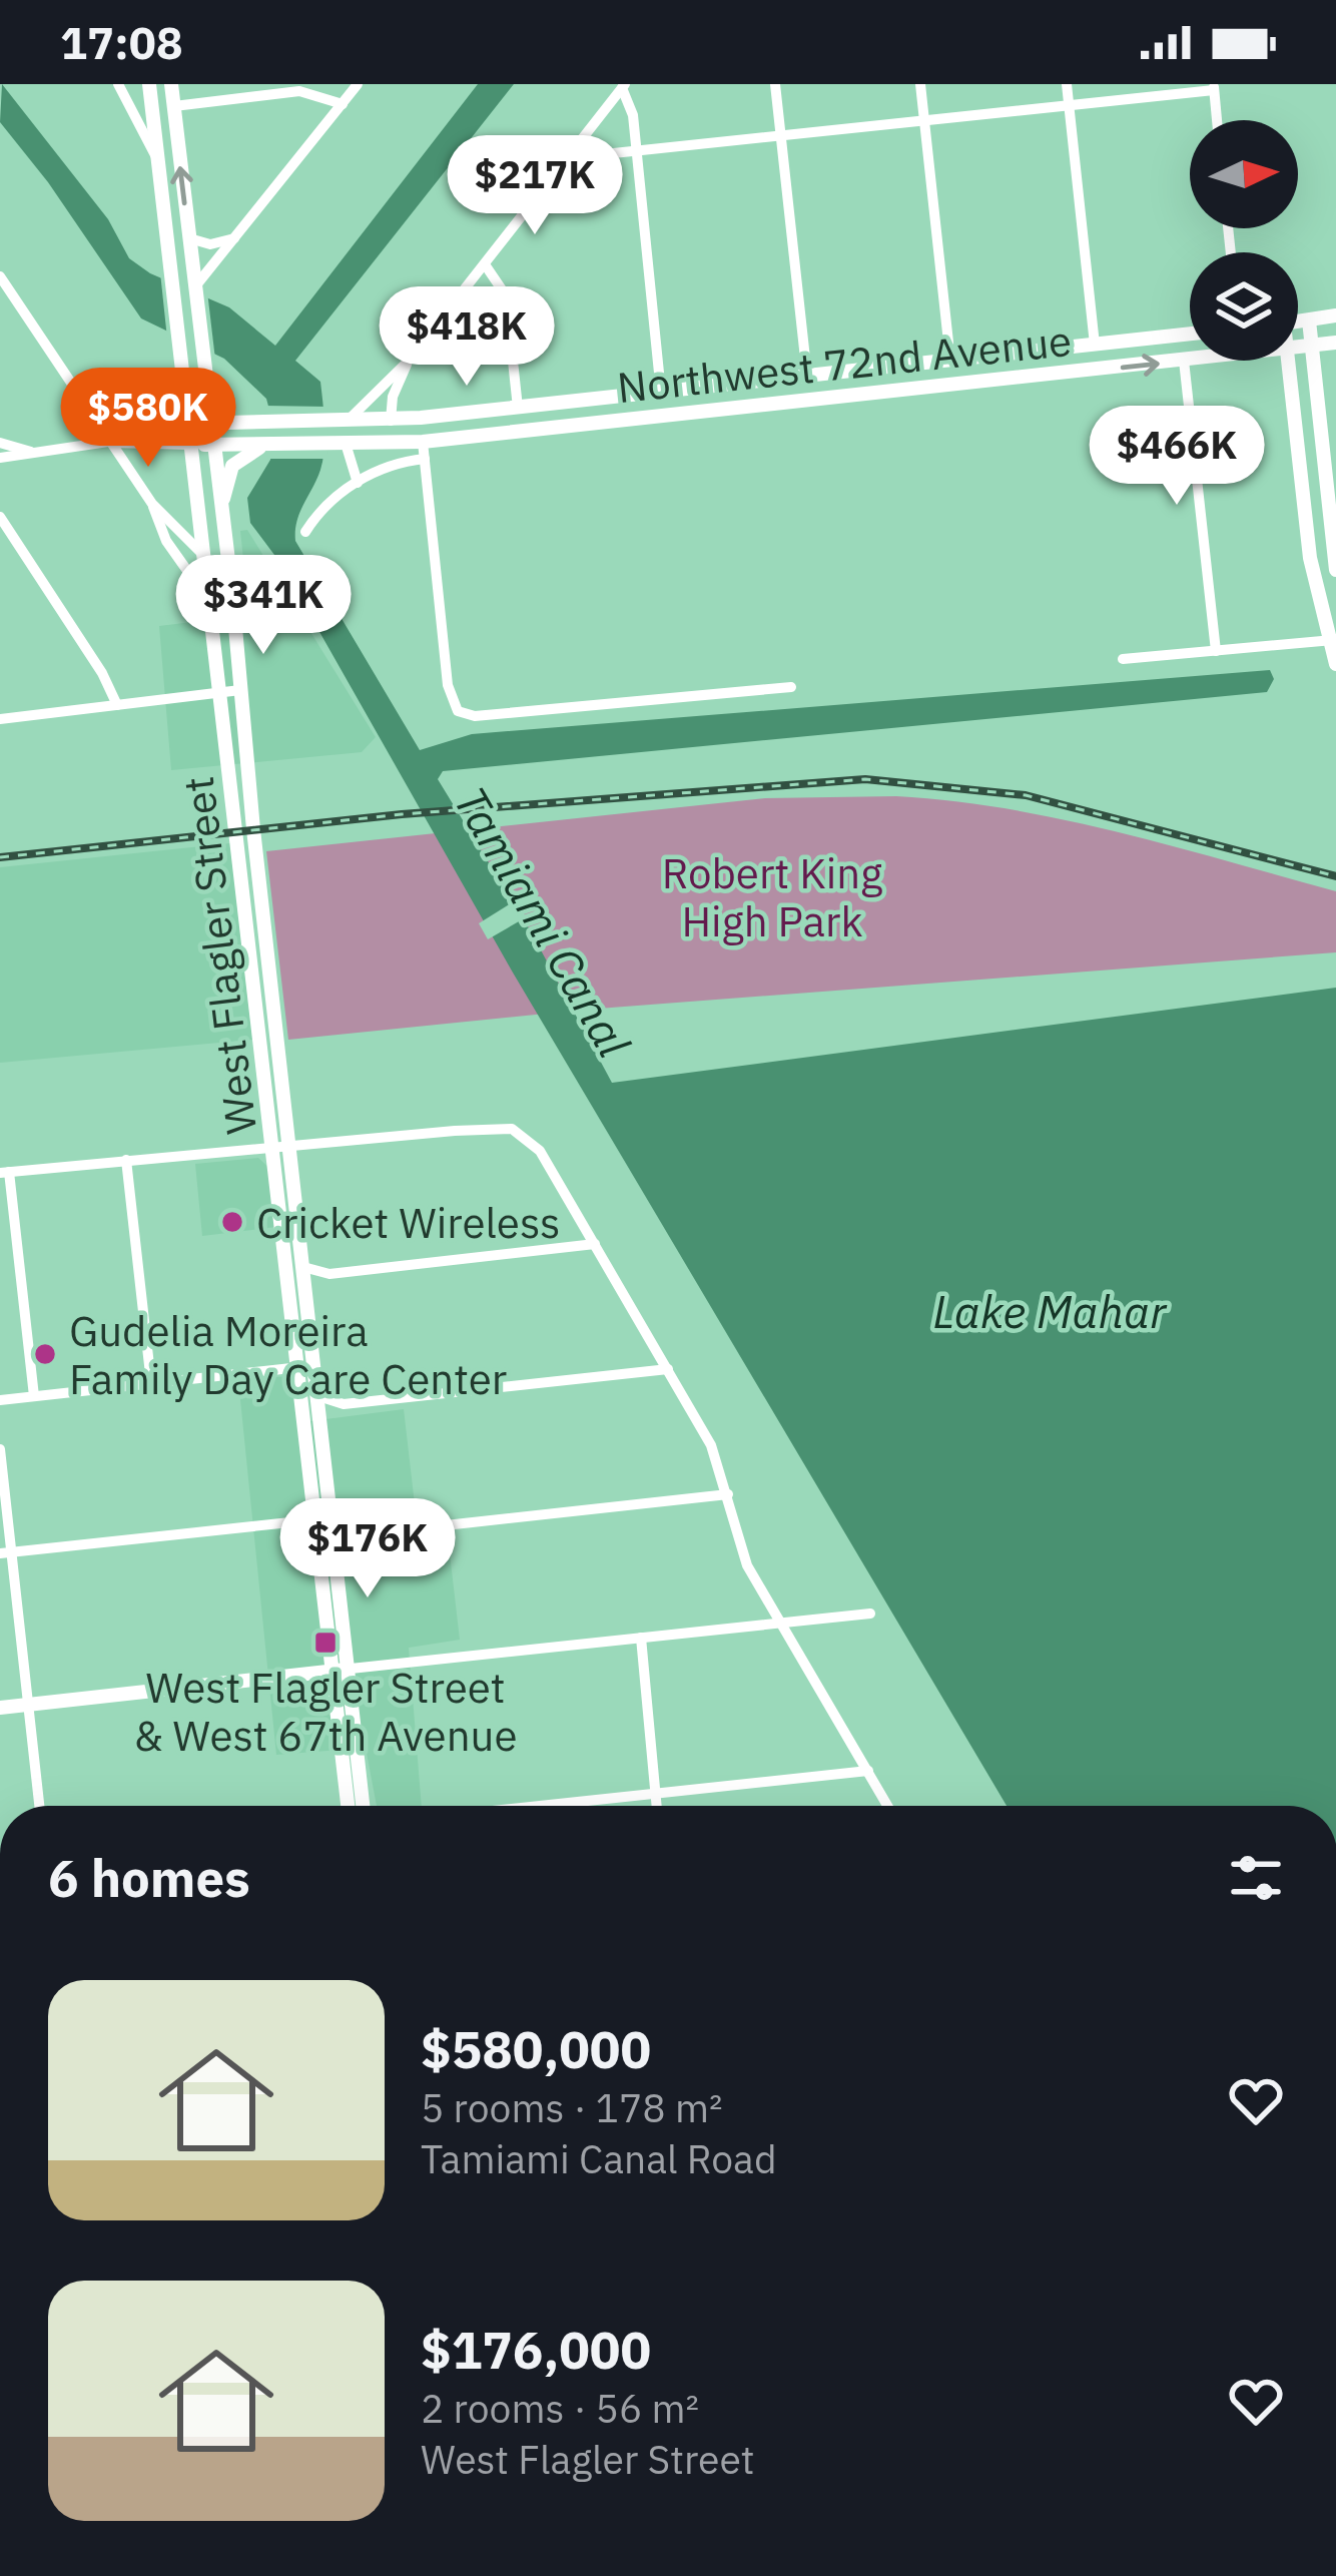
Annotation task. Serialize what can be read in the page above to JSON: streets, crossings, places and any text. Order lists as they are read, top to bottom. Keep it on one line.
{"streets":{"main road":["Northwest 72nd Avenue","West Flagler Street"]},"crossings":[["Northwest 72nd Avenue","West Flagler Street"]],"water":["Tamiami Canal","Lake Mahar"],"parks":["Robert King High Park"],"places":{"other":["Cricket Wireless","Gudelia Moreira Family Day Care Center"],"transit":["West Flagler Street & West 67th Avenue"]},"north":"right","page":{"status":"17:08","price":["$217K","$418K","$580K","$466K","$341K","$176K"],"heading":"6 homes","list":[{"name":"$580,000","note":"5 rooms · 178 m² · Tamiami Canal Road"},{"name":"$176,000","note":"2 rooms · 56 m² · West Flagler Street"}]}}
